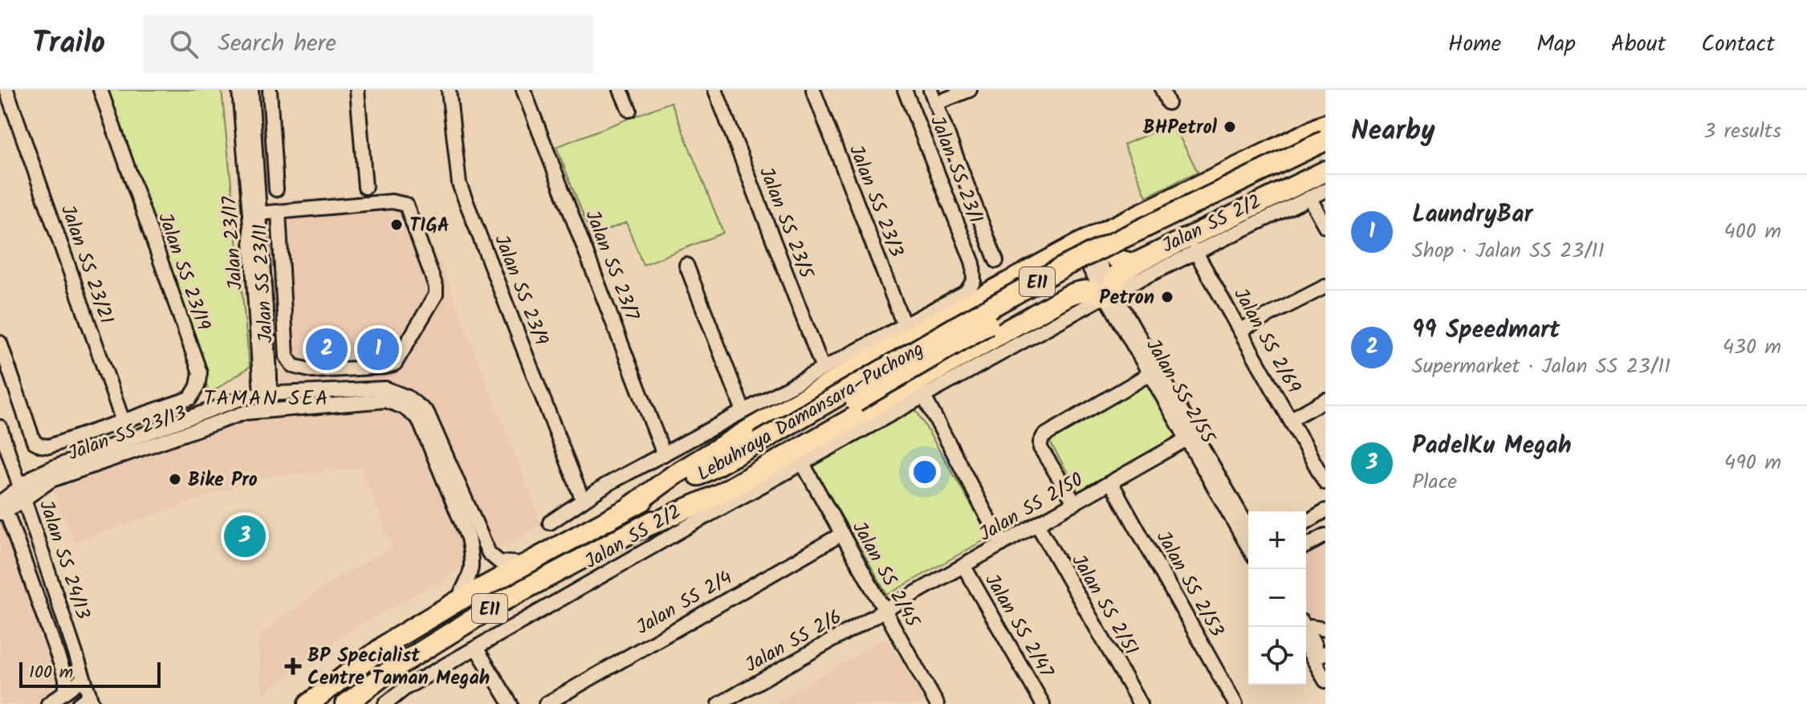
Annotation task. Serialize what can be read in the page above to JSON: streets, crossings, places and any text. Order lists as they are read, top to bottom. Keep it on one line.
{"streets":{"highway":["E11","Lebuhraya Damansara–Puchong"],"street":["Jalan SS 23/1","Jalan SS 23/3","Jalan SS 23/5","Jalan SS 2/2","Jalan 23/17","Jalan SS 23/21","Jalan SS 23/7","Jalan SS 23/19","Jalan SS 23/11","Jalan SS 23/9","Jalan SS 2/69","Jalan SS 2/55","Jalan SS 23/13","Jalan SS 2/50","Jalan SS 24/13","Jalan SS 2/45","Jalan SS 2/53","Jalan SS 2/4","Jalan SS 2/51","Jalan SS 2/47","Jalan SS 2/6"]},"crossings":[["Jalan SS 23/1","Jalan SS 23/3"],["Jalan SS 2/2","Jalan SS 2/69"],["Jalan SS 2/2","Jalan SS 2/55"],["Jalan SS 2/2","Jalan SS 2/45"],["Jalan 23/17","Jalan SS 23/11"],["Jalan 23/17","Jalan SS 23/13"],["Jalan SS 23/21","Jalan SS 23/19"],["Jalan SS 23/21","Jalan SS 23/13"],["Jalan SS 2/55","Jalan SS 2/50"],["Lebuhraya Damansara–Puchong","Jalan SS 23/13"],["Jalan SS 23/13","Jalan SS 24/13"],["Jalan SS 2/50","Jalan SS 2/45"],["Jalan SS 2/50","Jalan SS 2/53"],["Jalan SS 2/50","Jalan SS 2/51"],["Jalan SS 2/50","Jalan SS 2/47"],["Jalan SS 2/50","Jalan SS 2/6"],["Jalan SS 2/45","Jalan SS 2/4"],["Jalan SS 2/45","Jalan SS 2/6"]],"districts":["TAMAN SEA"],"places":{"other":["BHPetrol","TIGA","Petron","Bike Pro"],"health":["BP Specialist Centre Taman Megah"]},"scale_bar":"100 m","page":{"header":"Trailo","search":"Search here","nav":["Home","Map","About","Contact"],"heading":["Nearby","3 results"],"list":[{"mark":"1","name":"LaundryBar","note":"Shop · Jalan SS 23/11","value":"400 m"},{"mark":"2","name":"99 Speedmart","note":"Supermarket · Jalan SS 23/11","value":"430 m"},{"mark":"3","name":"PadelKu Megah","note":"Place","value":"490 m"}],"pins":["1","2","3"],"map_buttons":["+","−"],"scale":"100 m"}}
